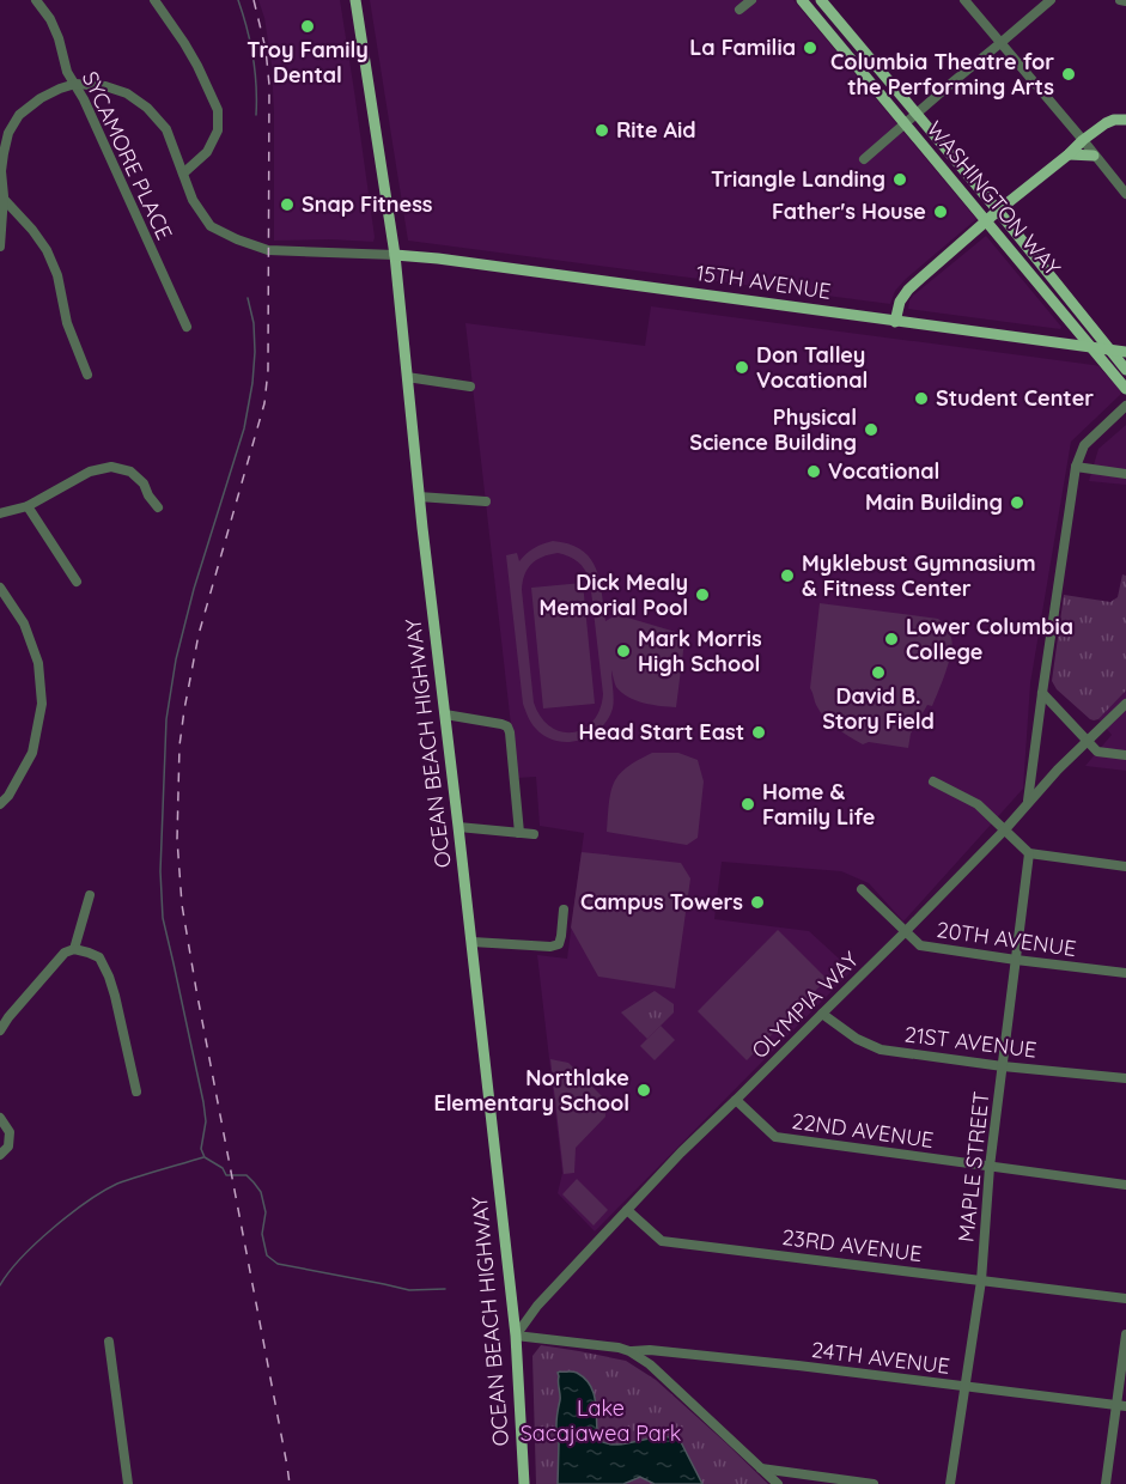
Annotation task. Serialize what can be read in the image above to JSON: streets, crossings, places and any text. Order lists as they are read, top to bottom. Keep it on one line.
{"streets":{"main road":["WASHINGTON WAY","15TH AVENUE","OCEAN BEACH HIGHWAY"],"street":["SYCAMORE PLACE","20TH AVENUE","OLYMPIA WAY","21ST AVENUE","22ND AVENUE","MAPLE STREET","23RD AVENUE","24TH AVENUE"]},"crossings":[["WASHINGTON WAY","15TH AVENUE"],["15TH AVENUE","OCEAN BEACH HIGHWAY"],["OCEAN BEACH HIGHWAY","OLYMPIA WAY"],["OCEAN BEACH HIGHWAY","24TH AVENUE"],["20TH AVENUE","OLYMPIA WAY"],["20TH AVENUE","MAPLE STREET"],["OLYMPIA WAY","21ST AVENUE"],["OLYMPIA WAY","22ND AVENUE"],["OLYMPIA WAY","23RD AVENUE"],["OLYMPIA WAY","24TH AVENUE"],["21ST AVENUE","MAPLE STREET"],["22ND AVENUE","MAPLE STREET"],["MAPLE STREET","23RD AVENUE"],["MAPLE STREET","24TH AVENUE"]],"parks":["Lake Sacajawea Park"],"places":["Troy Family Dental","La Familia","Columbia Theatre for the Performing Arts","Rite Aid","Triangle Landing","Snap Fitness","Father's House","Don Talley Vocational","Student Center","Physical Science Building","Vocational","Main Building","Myklebust Gymnasium & Fitness Center","Dick Mealy Memorial Pool","Lower Columbia College","Mark Morris High School","David B. Story Field","Head Start East","Home & Family Life","Campus Towers","Northlake Elementary School"]}
